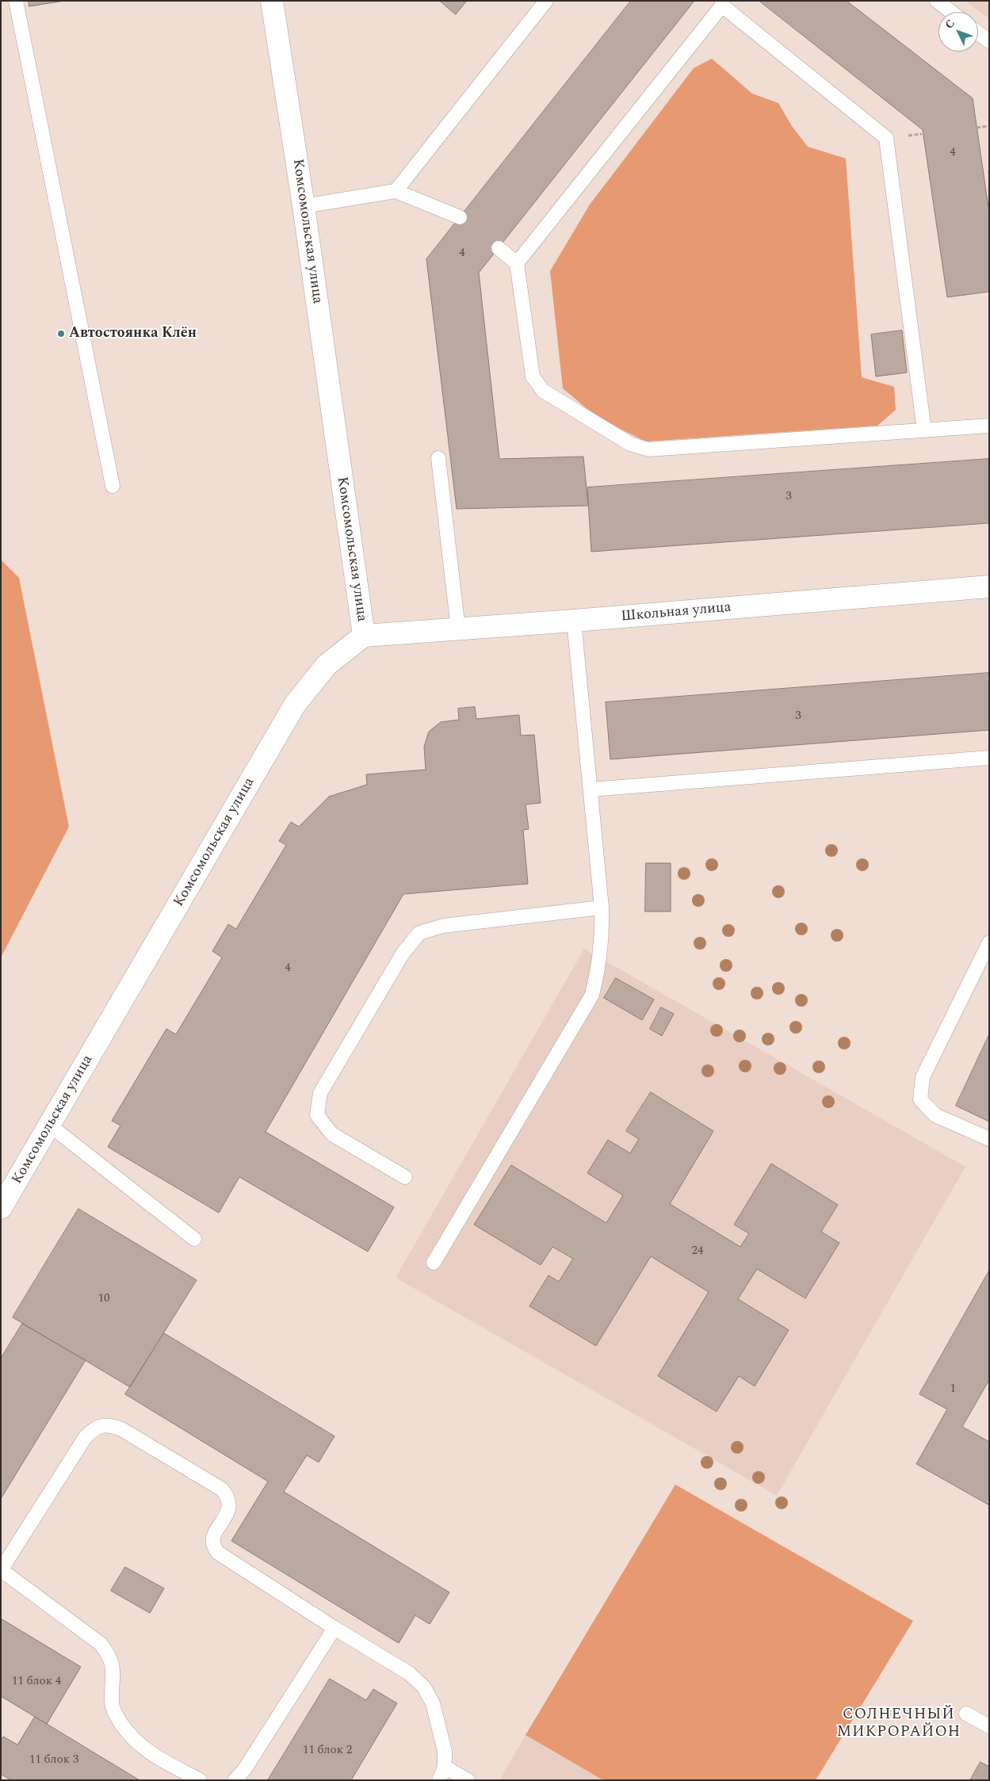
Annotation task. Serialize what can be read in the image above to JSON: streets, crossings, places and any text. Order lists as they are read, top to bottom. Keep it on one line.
{"streets":{"street":["Комсомольская улица","Школьная улица"]},"crossings":[["Комсомольская улица","Школьная улица"]],"districts":["СОЛНЕЧНЫЙ МИКРОРАЙОН"],"places":["Автостоянка Клён"],"house_numbers":["4","4","3","3","4","24","10","1","11 блок 4","11 блок 2","11 блок 3"],"north":"top left"}
